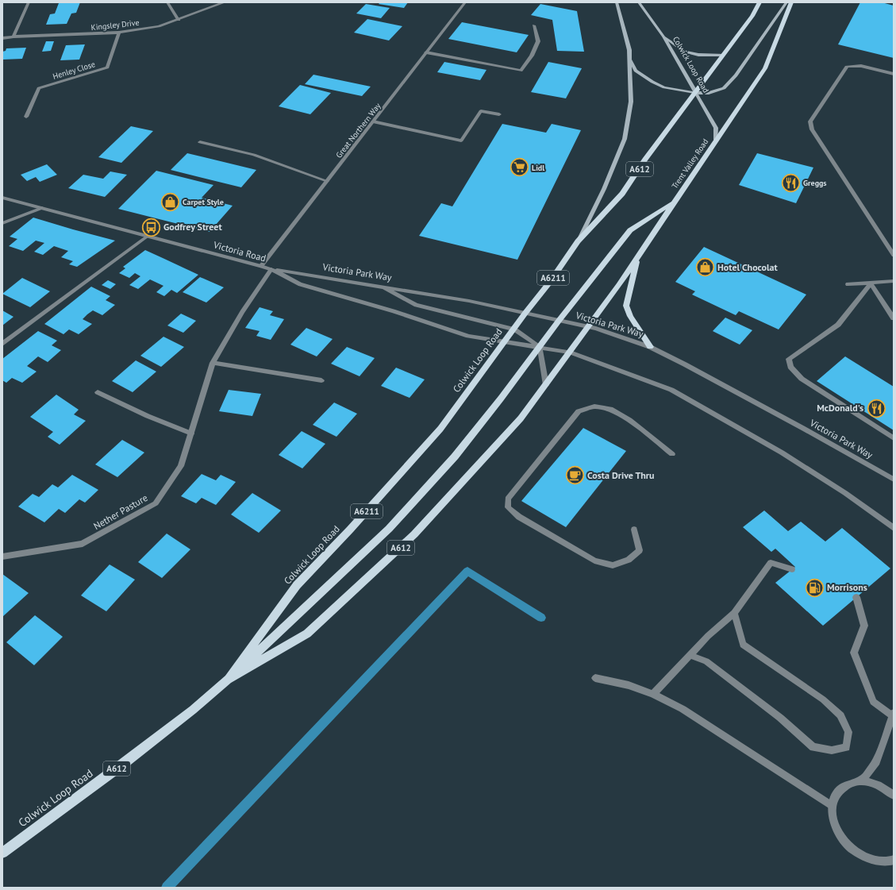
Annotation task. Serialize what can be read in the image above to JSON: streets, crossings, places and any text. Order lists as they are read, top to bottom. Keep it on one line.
{"streets":{"main road":["Colwick Loop Road","Trent Valley Road","A612","A6211"],"street":["Kingsley Drive","Henley Close","Great Northern Way","Victoria Road","Victoria Park Way","Nether Pasture"]},"crossings":[["Kingsley Drive","Henley Close"],["Colwick Loop Road","Trent Valley Road"],["Colwick Loop Road","A612"],["Colwick Loop Road","Victoria Road"],["Colwick Loop Road","Victoria Park Way"],["Great Northern Way","Victoria Road"],["Trent Valley Road","Victoria Park Way"],["Victoria Road","Victoria Park Way"],["Victoria Road","Nether Pasture"],["Victoria Park Way","Nether Pasture"]],"places":{"supermarket":["Lidl"],"restaurant":["Greggs","McDonald's"],"shop":["Carpet Style","Hotel Chocolat"],"bus stop":["Godfrey Street"],"cafe":["Costa Drive Thru"],"fuel station":["Morrisons"]}}
